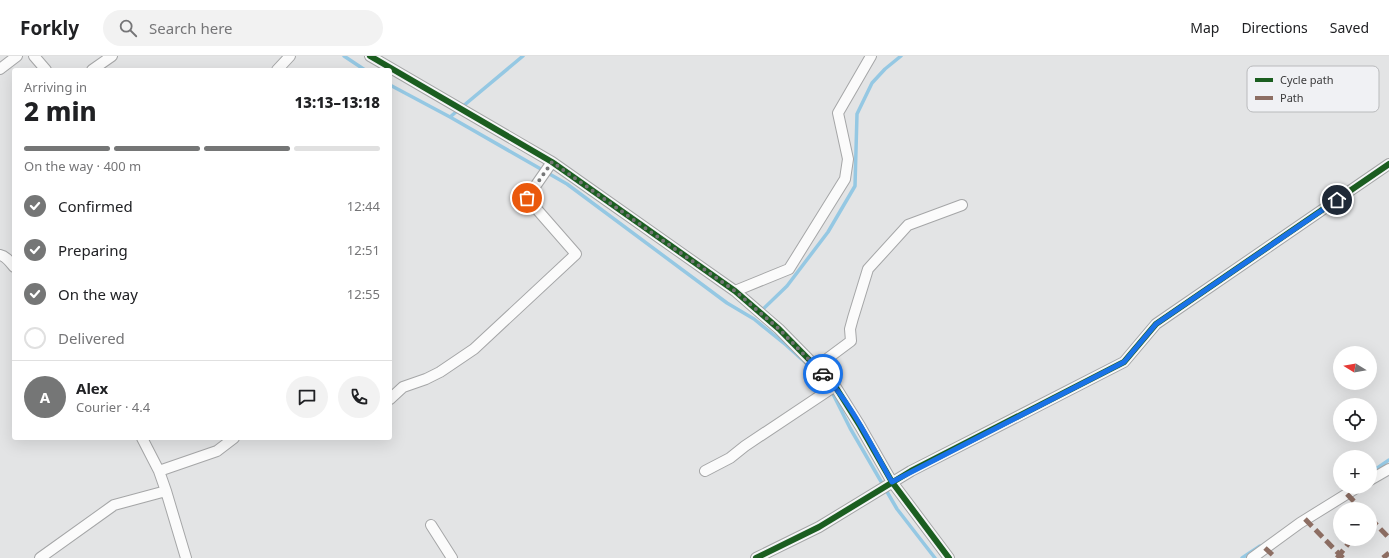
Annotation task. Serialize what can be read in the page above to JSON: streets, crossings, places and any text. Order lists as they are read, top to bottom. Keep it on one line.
{"legend":["Cycle path","Path"],"north":"left","page":{"header":"Forkly","search":"Search here","nav":["Map","Directions","Saved"],"heading":["2 min","Arriving in","13:13–13:18"],"panel":["Alex","Courier · 4.4"],"bar":"On the way · 400 m","list":[["Confirmed","12:44"],["Preparing","12:51"],["On the way","12:55"],"Delivered"],"map_buttons":["+","−"],"round":"A"}}
